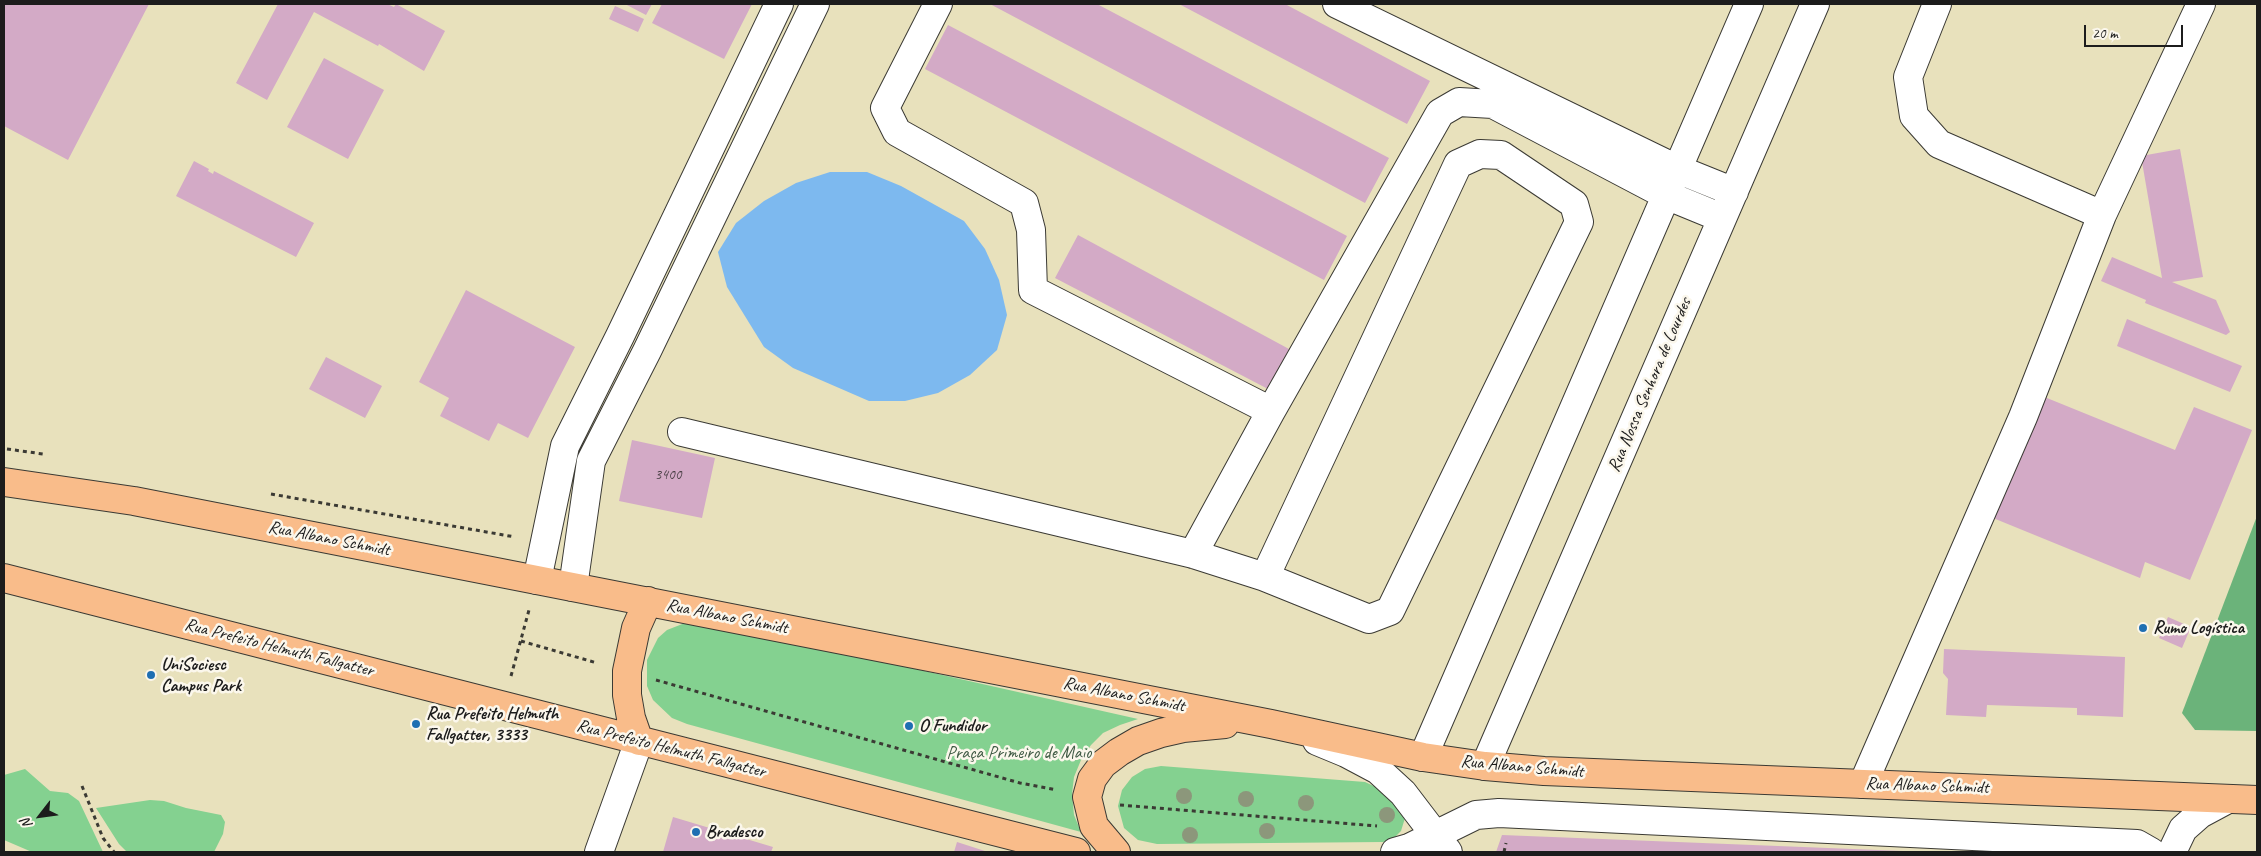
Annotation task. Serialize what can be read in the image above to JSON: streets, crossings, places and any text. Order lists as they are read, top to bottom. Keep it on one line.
{"streets":{"main road":["Rua Albano Schmidt","Rua Prefeito Helmuth Fallgatter"],"street":["Rua Nossa Senhora de Lourdes"]},"crossings":[["Rua Nossa Senhora de Lourdes","Rua Albano Schmidt"]],"parks":["Praça Primeiro de Maio"],"places":["Rumo Logística","UniSociesc Campus Park","Rua Prefeito Helmuth Fallgatter, 3333","O Fundidor","Bradesco"],"house_numbers":["3400"],"scale_bar":"20 m","north":"bottom left"}
